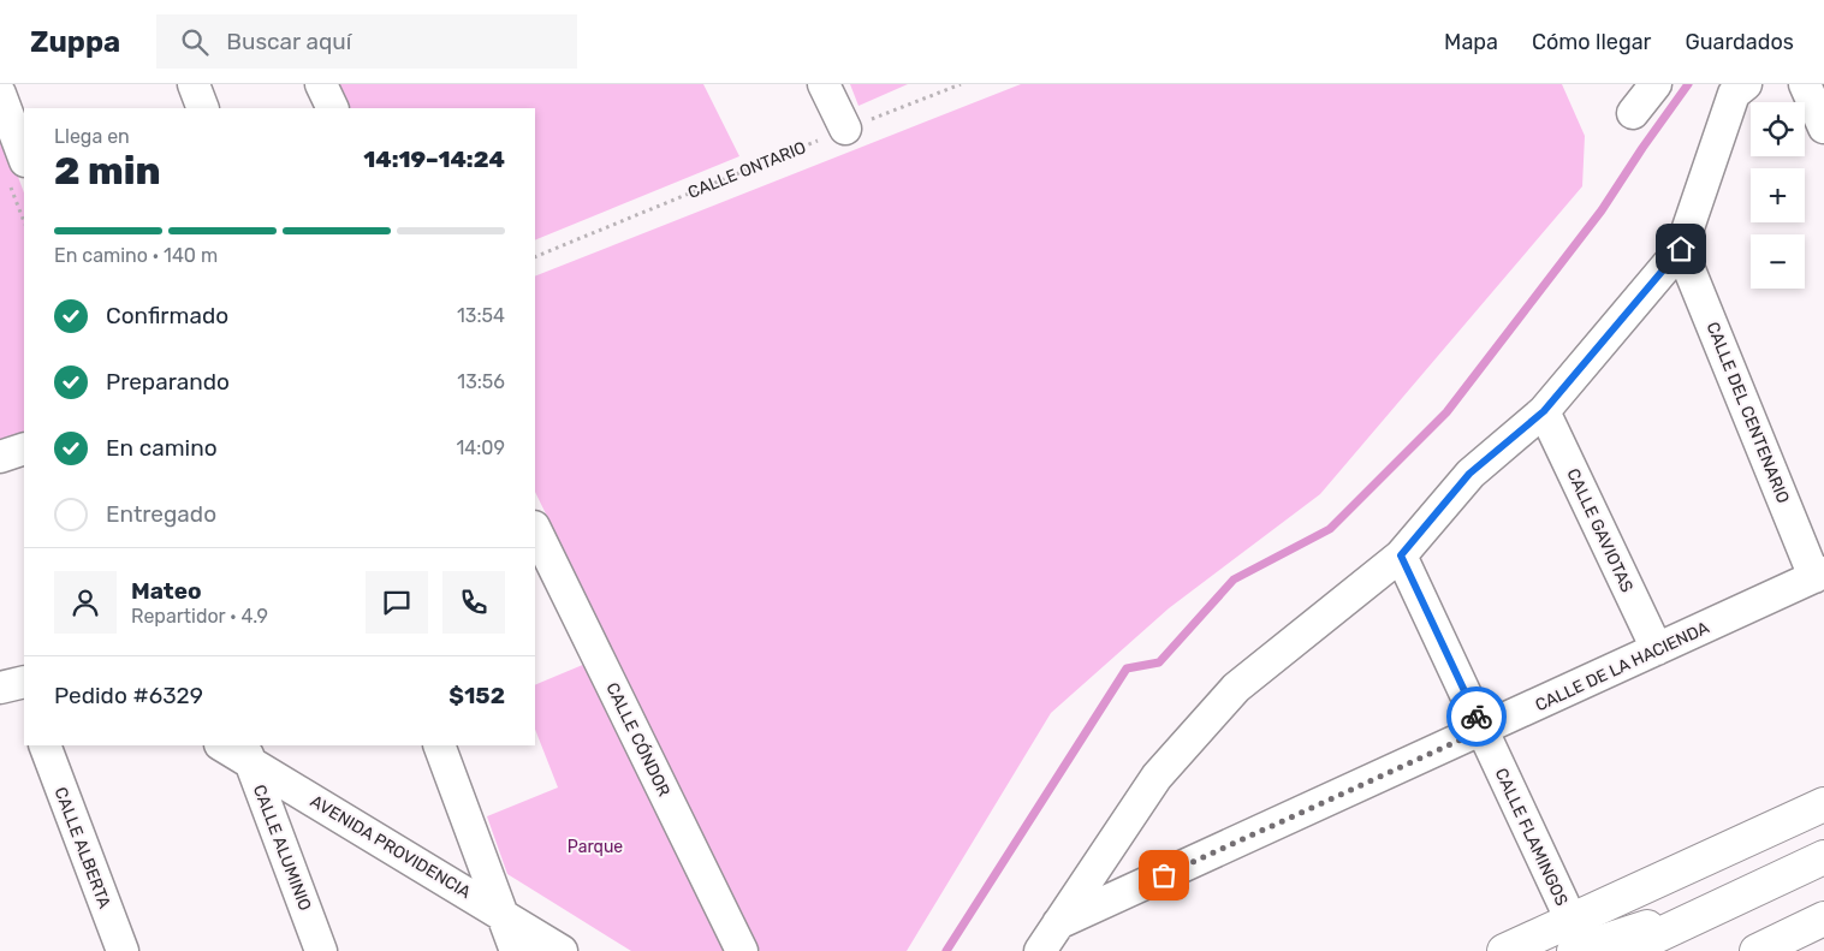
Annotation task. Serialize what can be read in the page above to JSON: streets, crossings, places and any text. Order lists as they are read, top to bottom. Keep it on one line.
{"streets":{"street":["CALLE DEL CENTENARIO","CALLE GAVIOTAS","CALLE DE LA HACIENDA","CALLE CÓNDOR","CALLE FLAMINGOS","AVENIDA PROVIDENCIA","CALLE ALBERTA","CALLE ALUMINIO"],"path":["CALLE ONTARIO"]},"crossings":[["CALLE DEL CENTENARIO","CALLE DE LA HACIENDA"],["CALLE GAVIOTAS","CALLE DE LA HACIENDA"],["CALLE DE LA HACIENDA","CALLE FLAMINGOS"],["AVENIDA PROVIDENCIA","CALLE ALUMINIO"]],"parks":["Parque"],"page":{"header":"Zuppa","search":"Buscar aquí","nav":["Mapa","Cómo llegar","Guardados"],"map_buttons":["+","−"],"heading":["2 min","Llega en","14:19–14:24"],"panel":["Mateo","Repartidor · 4.9","Pedido #6329","$152"],"bar":"En camino · 140 m","list":[["Confirmado","13:54"],["Preparando","13:56"],["En camino","14:09"],"Entregado"]}}
